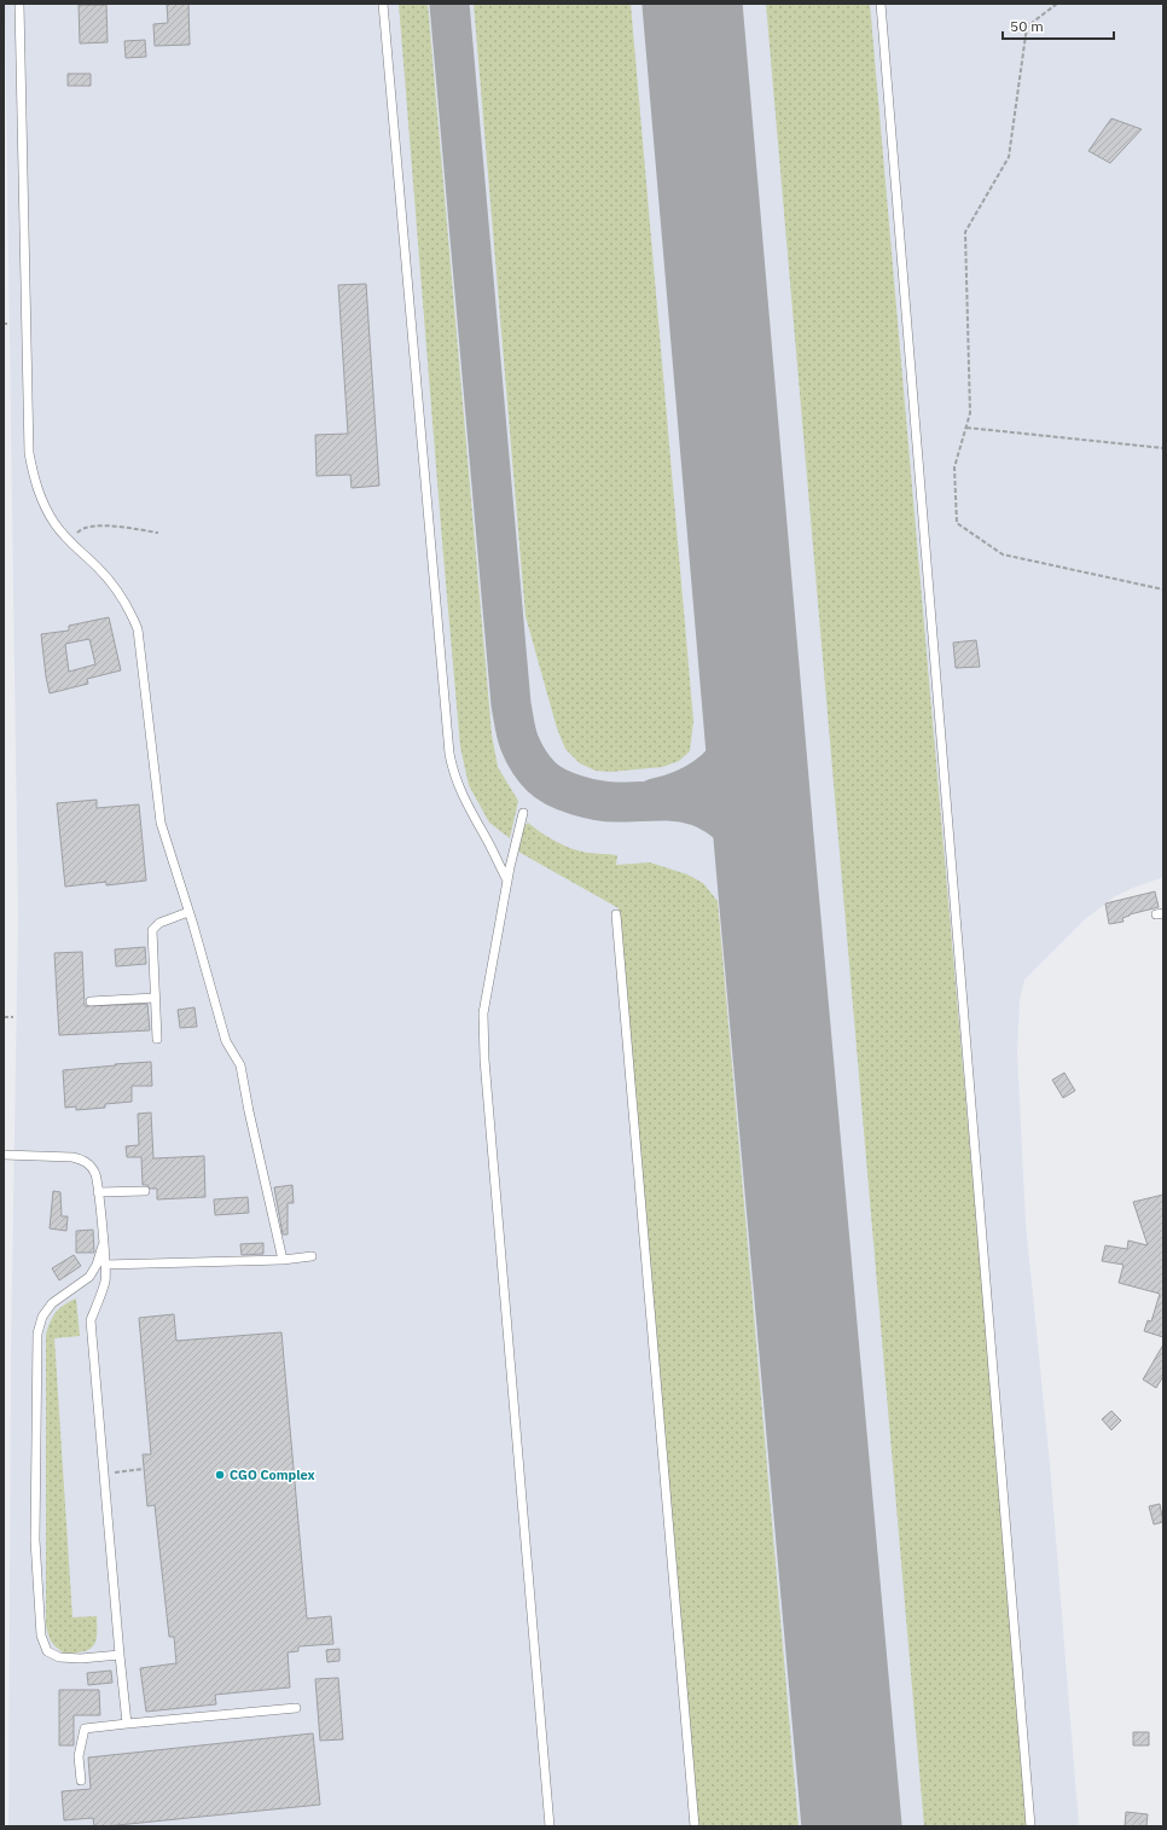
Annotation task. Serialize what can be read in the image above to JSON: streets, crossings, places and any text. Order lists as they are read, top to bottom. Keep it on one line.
{"places":["CGO Complex"],"scale_bar":"50 m"}
